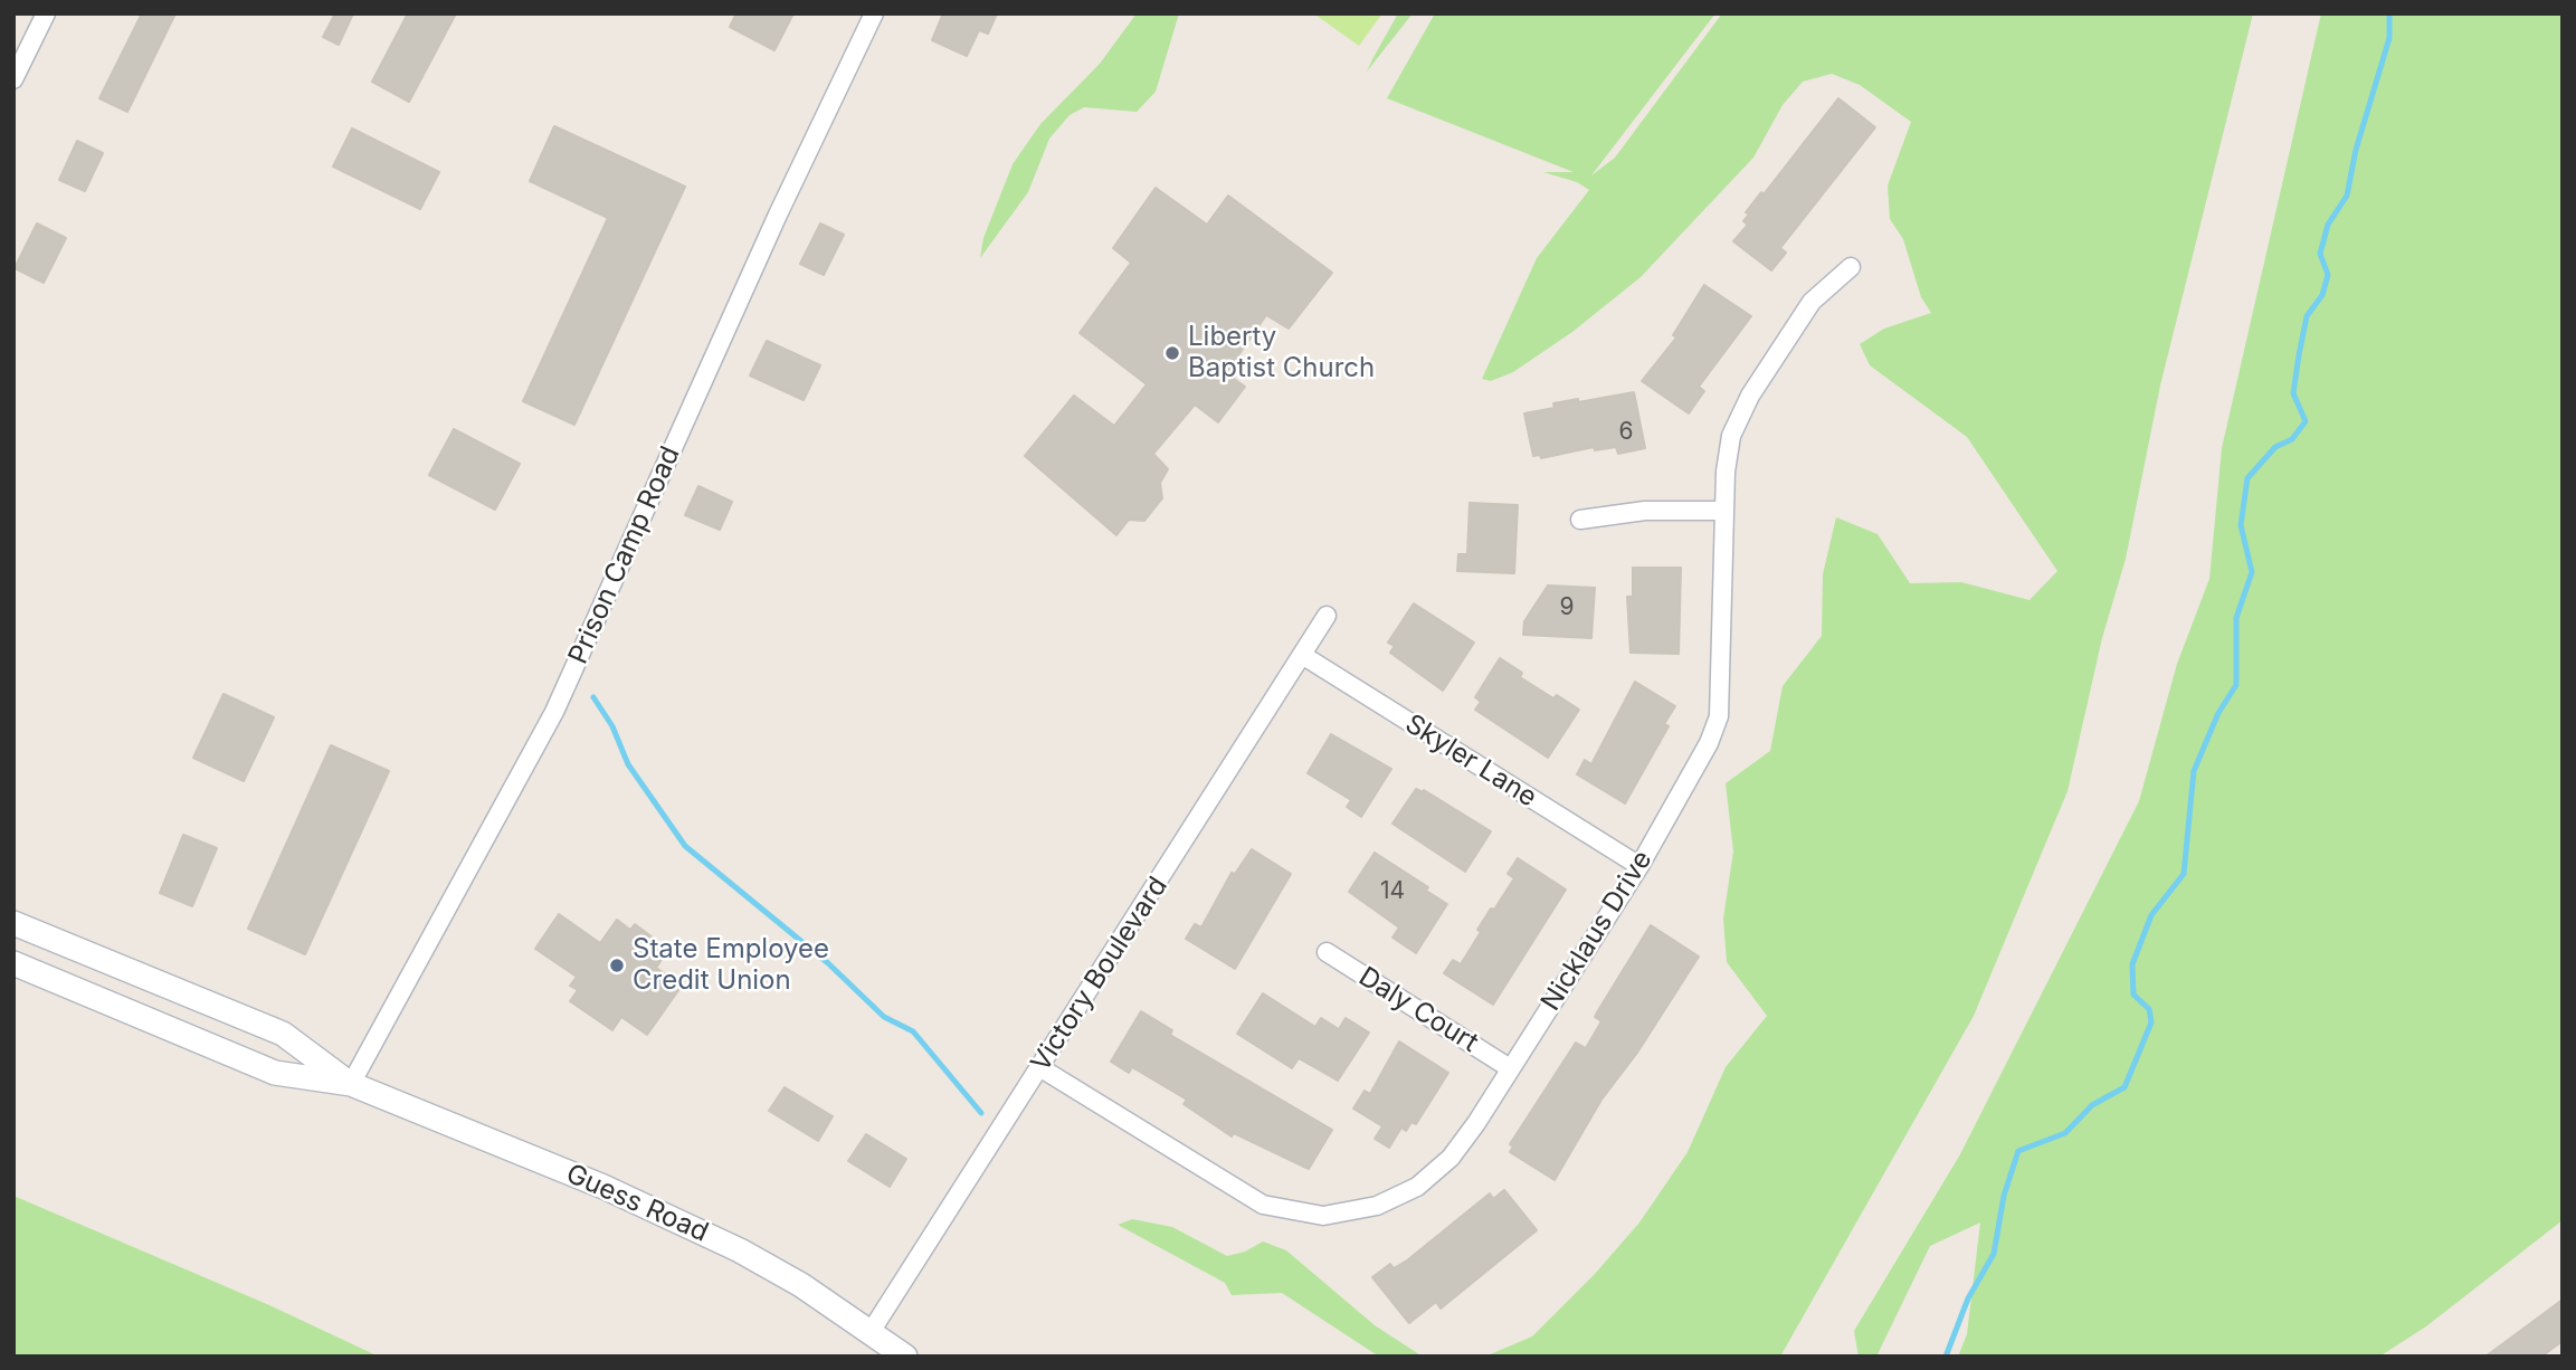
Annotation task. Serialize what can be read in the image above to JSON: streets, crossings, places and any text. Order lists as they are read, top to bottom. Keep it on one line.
{"streets":{"main road":["Guess Road"],"street":["Prison Camp Road","Skyler Lane","Nicklaus Drive","Victory Boulevard","Daly Court"]},"crossings":[["Prison Camp Road","Guess Road"],["Skyler Lane","Nicklaus Drive"],["Skyler Lane","Victory Boulevard"],["Nicklaus Drive","Victory Boulevard"],["Nicklaus Drive","Daly Court"],["Victory Boulevard","Guess Road"]],"places":["Liberty Baptist Church","State Employee Credit Union"],"house_numbers":["6","9","14"]}
